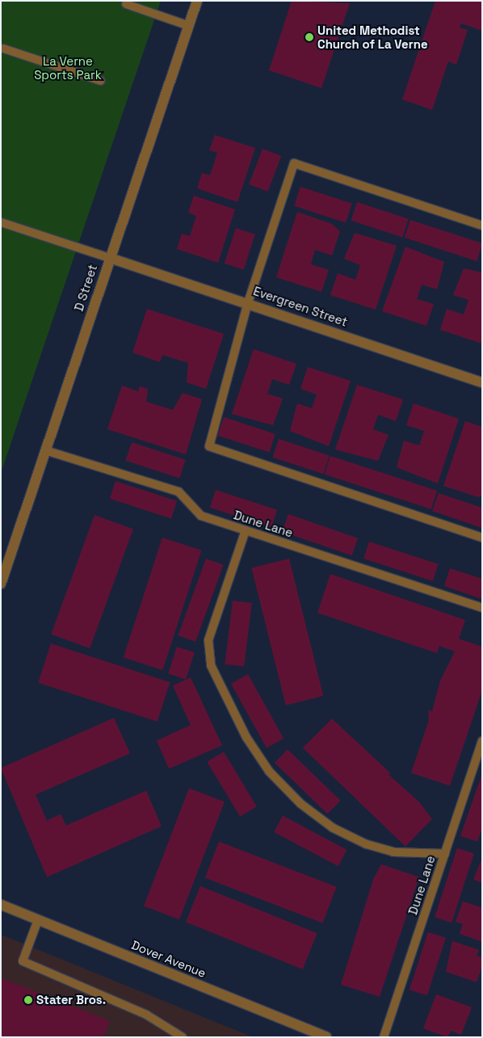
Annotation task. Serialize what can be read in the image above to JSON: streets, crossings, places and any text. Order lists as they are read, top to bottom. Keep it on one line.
{"streets":{"street":["D Street","Evergreen Street","Dover Avenue"],"lane":["Dune Lane"]},"crossings":[["D Street","Evergreen Street"],["D Street","Dune Lane"]],"parks":["La Verne Sports Park"],"places":["United Methodist Church of La Verne","Stater Bros."]}
